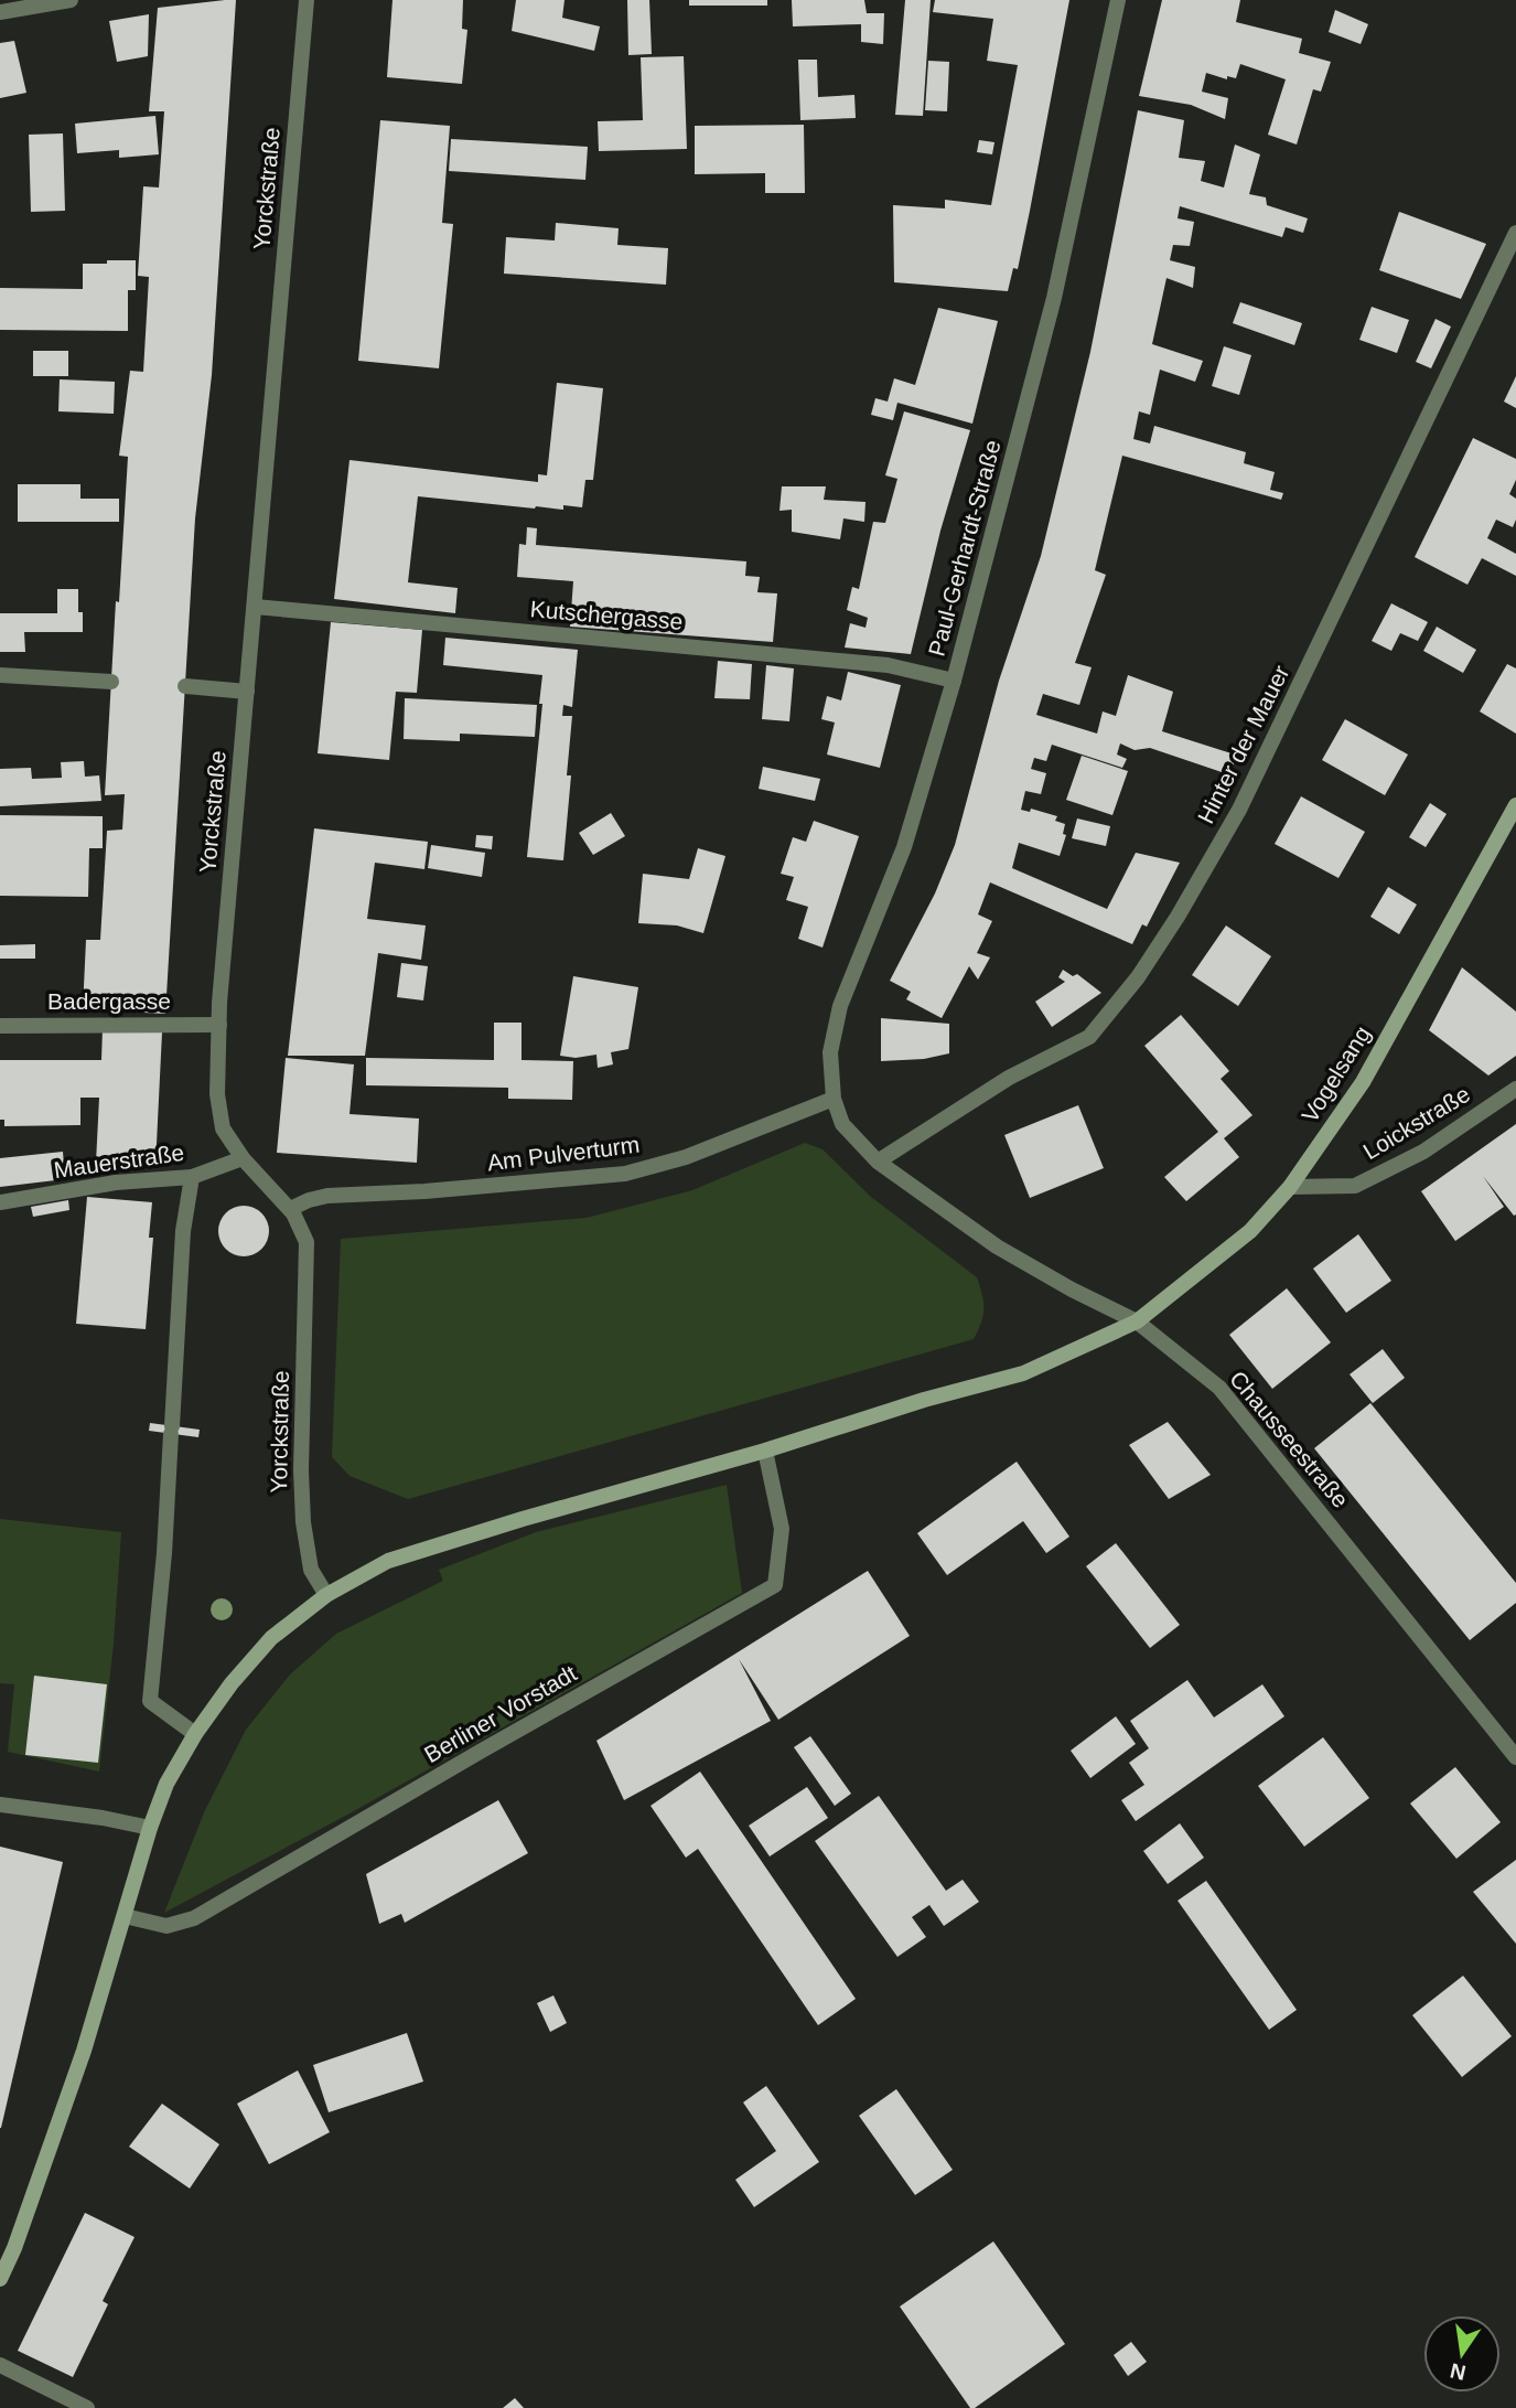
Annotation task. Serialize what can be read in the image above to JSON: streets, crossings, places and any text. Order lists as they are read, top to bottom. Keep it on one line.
{"streets":{"main road":["Vogelsang"],"street":["Yorckstraße","Paul-Gerhardt-Straße","Kutschergasse","Hinter der Mauer","Badergasse","Loickstraße","Am Pulverturm","Mauerstraße","Chausseestraße","Berliner Vorstadt"]},"crossings":[["Yorckstraße","Kutschergasse"],["Yorckstraße","Badergasse"],["Yorckstraße","Am Pulverturm"],["Yorckstraße","Mauerstraße"],["Paul-Gerhardt-Straße","Kutschergasse"],["Paul-Gerhardt-Straße","Am Pulverturm"],["Paul-Gerhardt-Straße","Chausseestraße"],["Hinter der Mauer","Chausseestraße"],["Vogelsang","Loickstraße"],["Vogelsang","Chausseestraße"],["Am Pulverturm","Chausseestraße"]],"north":"bottom"}
